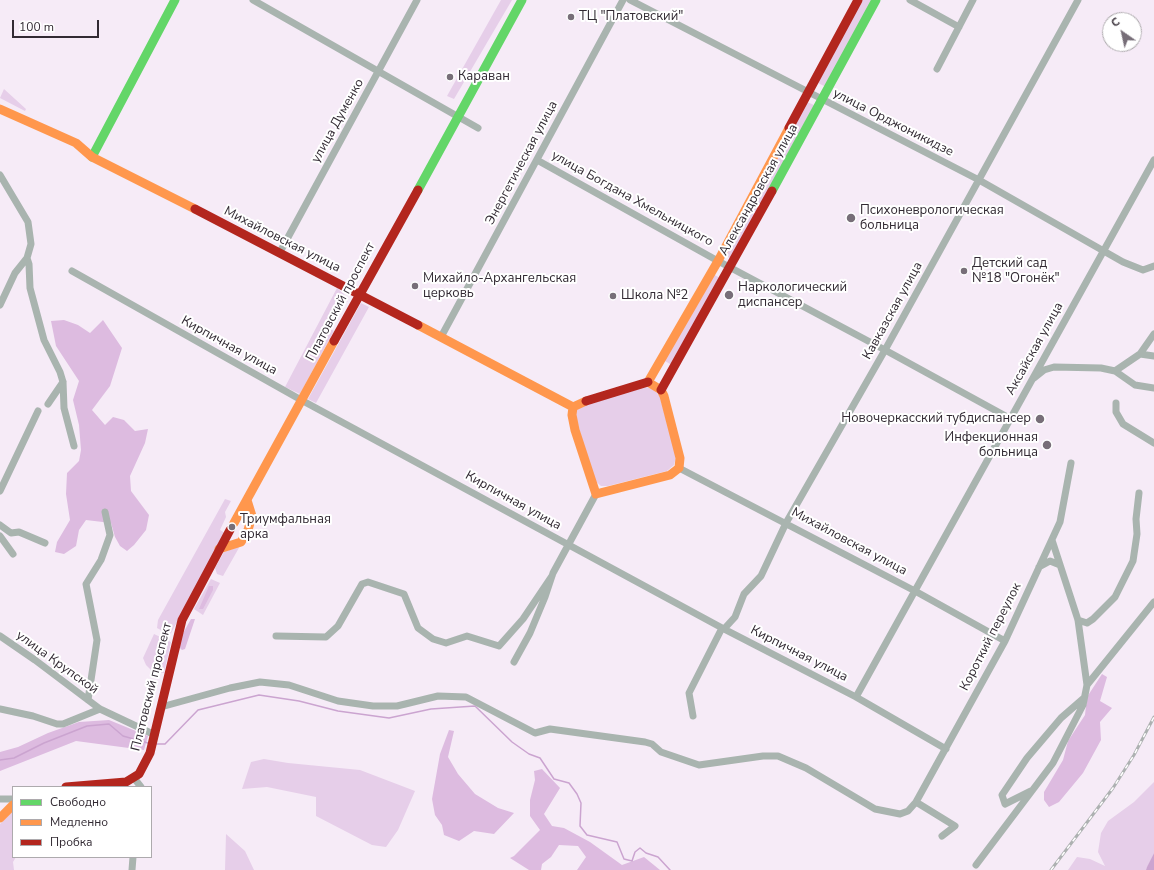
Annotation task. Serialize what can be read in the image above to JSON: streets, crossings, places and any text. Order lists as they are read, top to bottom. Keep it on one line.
{"streets":{"street":["улица Думенко","улица Орджоникидзе","Энергетическая улица","Александровская улица","улица Богдана Хмельницкого","Михайловская улица","Платовский проспект","Кавказская улица","Кирпичная улица","Аксайская улица","Короткий переулок","улица Крупской"]},"crossings":[["улица Думенко","Михайловская улица"],["улица Орджоникидзе","Александровская улица"],["улица Орджоникидзе","Кавказская улица"],["улица Орджоникидзе","Аксайская улица"],["Энергетическая улица","улица Богдана Хмельницкого"],["Энергетическая улица","Михайловская улица"],["Александровская улица","улица Богдана Хмельницкого"],["улица Богдана Хмельницкого","Кавказская улица"],["улица Богдана Хмельницкого","Аксайская улица"],["Михайловская улица","Платовский проспект"],["Михайловская улица","Кавказская улица"],["Михайловская улица","Аксайская улица"],["Михайловская улица","Короткий переулок"],["Платовский проспект","Кирпичная улица"],["Платовский проспект","Короткий переулок"],["Платовский проспект","улица Крупской"],["Кавказская улица","Кирпичная улица"],["Кирпичная улица","Аксайская улица"],["Кирпичная улица","Короткий переулок"]],"places":["ТЦ \"Платовский\"","Караван","Психоневрологическая больница","Детский сад №18 \"Огонёк\"","Михайло-Архангельская церковь","Наркологический диспансер","Школа №2","Новочеркасский тубдиспансер","Инфекционная больница","Триумфальная арка"],"legend":["Свободно","Медленно","Пробка"],"scale_bar":"100 m","north":"top left"}
